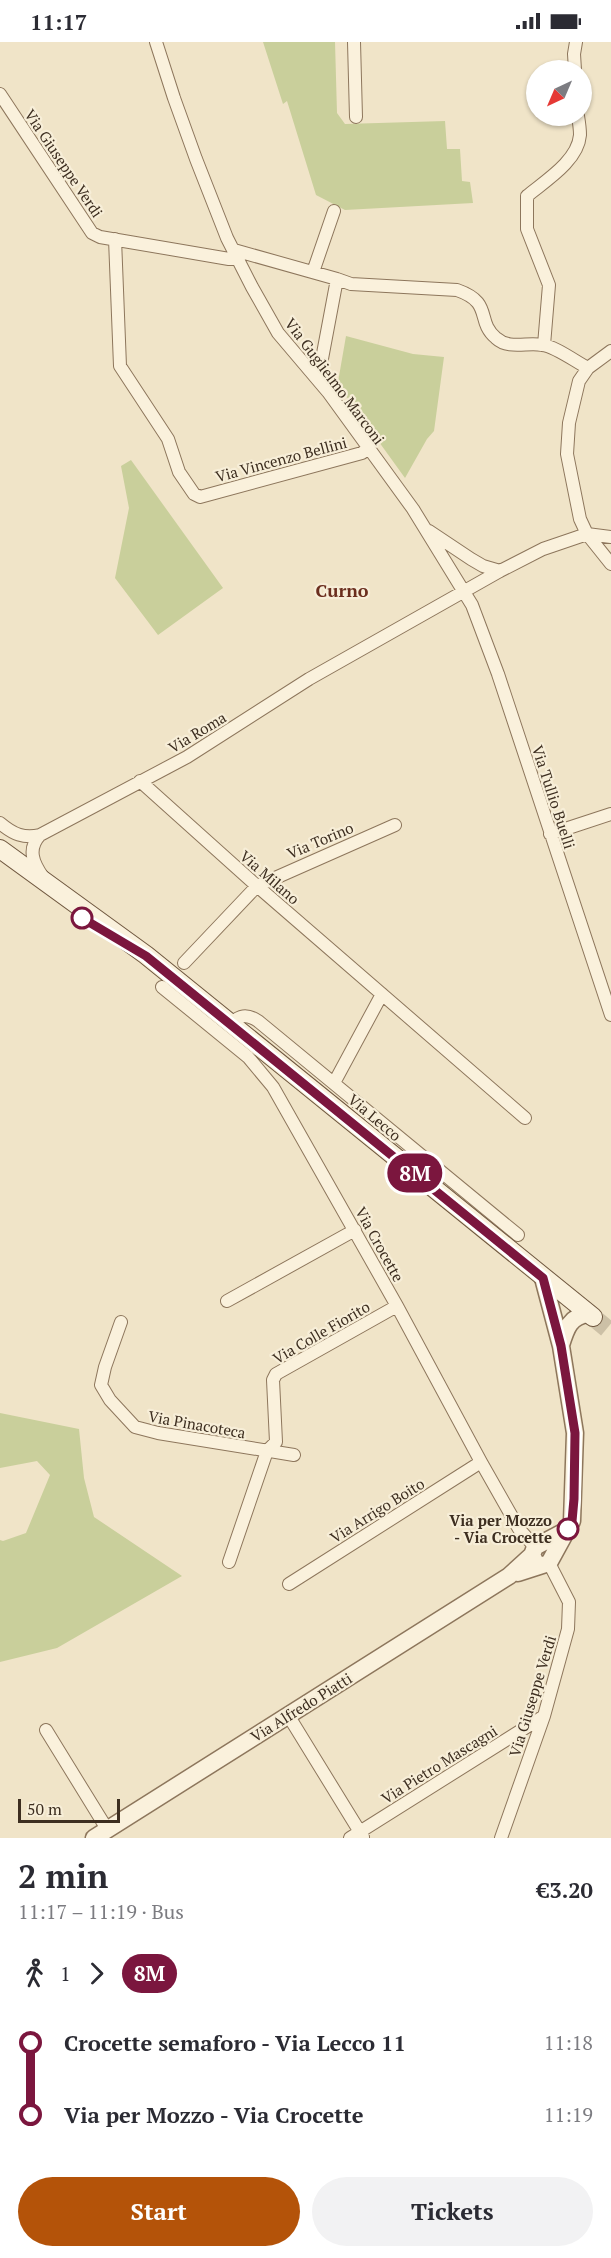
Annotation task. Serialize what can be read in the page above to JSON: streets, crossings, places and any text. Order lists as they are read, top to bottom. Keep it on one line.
{"streets":{"main road":["Via Lecco"],"street":["Via Giuseppe Verdi","Via Guglielmo Marconi","Via Vincenzo Bellini","Via Roma","Via Tullio Buelli","Via Torino","Via Milano","Via Crocette","Via Colle Fiorito","Via Pinacoteca","Via Arrigo Boito","Via Alfredo Piatti","Via Pietro Mascagni"]},"crossings":[["Via Giuseppe Verdi","Via Guglielmo Marconi"],["Via Giuseppe Verdi","Via Vincenzo Bellini"],["Via Giuseppe Verdi","Via Crocette"],["Via Giuseppe Verdi","Via Alfredo Piatti"],["Via Giuseppe Verdi","Via Pietro Mascagni"],["Via Guglielmo Marconi","Via Vincenzo Bellini"],["Via Guglielmo Marconi","Via Roma"],["Via Guglielmo Marconi","Via Tullio Buelli"],["Via Roma","Via Tullio Buelli"],["Via Roma","Via Milano"],["Via Torino","Via Milano"],["Via Lecco","Via Alfredo Piatti"],["Via Crocette","Via Colle Fiorito"],["Via Crocette","Via Arrigo Boito"],["Via Crocette","Via Alfredo Piatti"],["Via Colle Fiorito","Via Pinacoteca"]],"districts":["Curno"],"places":["Via per Mozzo - Via Crocette"],"lines":["bus line 8M"],"scale_bar":"50 m","north":"bottom left","page":{"status":"11:17","on_map":"8M","scale":"50 m","heading":["2 min","11:17 – 11:19 · Bus","€3.20"],"legs":["1","8M"],"list":[{"name":"Crocette semaforo - Via Lecco 11","value":"11:18"},{"name":"Via per Mozzo - Via Crocette","value":"11:19"}],"buttons":["Start","Tickets"]}}
